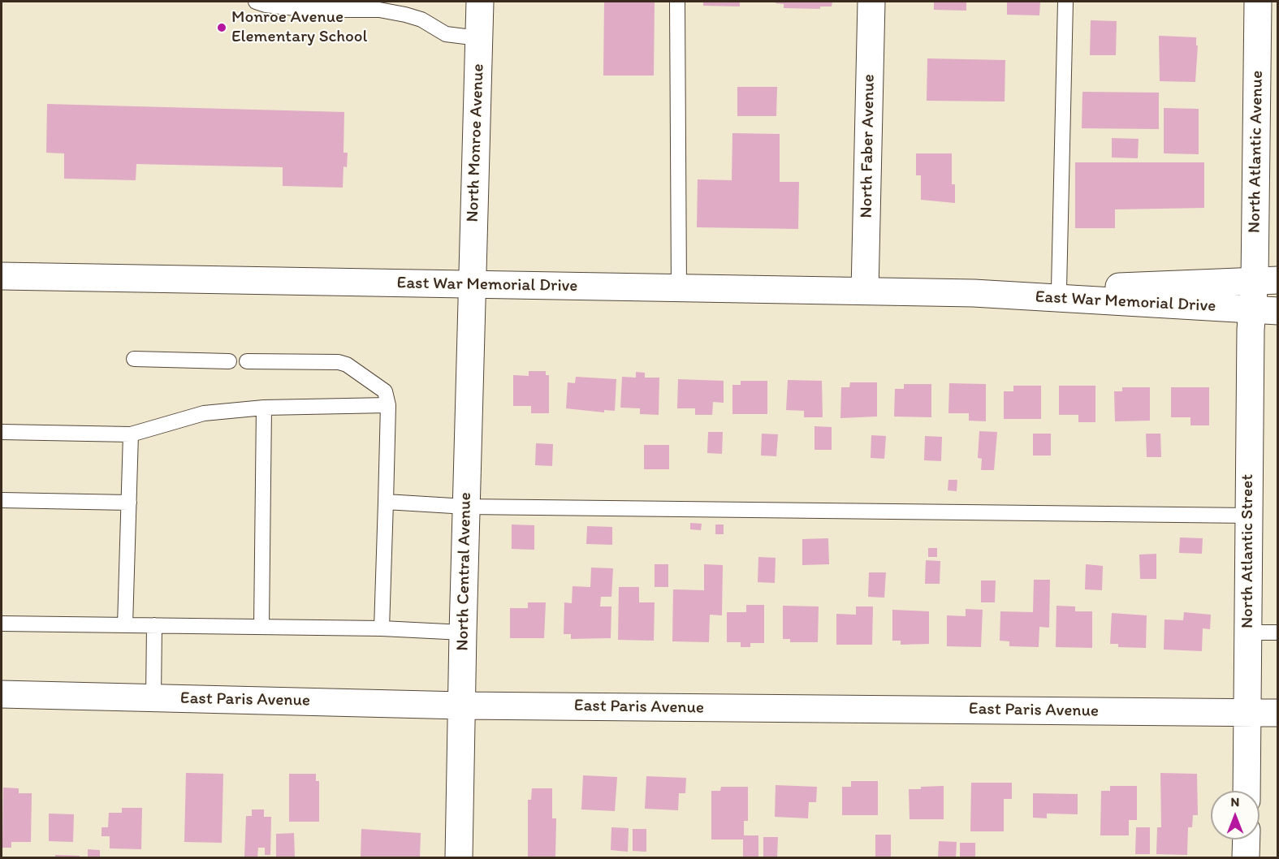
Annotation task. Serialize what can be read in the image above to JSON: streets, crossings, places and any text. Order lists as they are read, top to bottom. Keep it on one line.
{"streets":{"main road":["North Monroe Avenue","North Faber Avenue","North Atlantic Avenue","East War Memorial Drive","North Atlantic Street","North Central Avenue","East Paris Avenue"]},"crossings":[["North Monroe Avenue","East War Memorial Drive"],["North Monroe Avenue","North Central Avenue"],["North Faber Avenue","East War Memorial Drive"],["North Atlantic Avenue","East War Memorial Drive"],["North Atlantic Avenue","North Atlantic Street"],["East War Memorial Drive","North Atlantic Street"],["East War Memorial Drive","North Central Avenue"],["North Atlantic Street","East Paris Avenue"],["North Central Avenue","East Paris Avenue"]],"places":["Monroe Avenue Elementary School"],"north":"top"}
